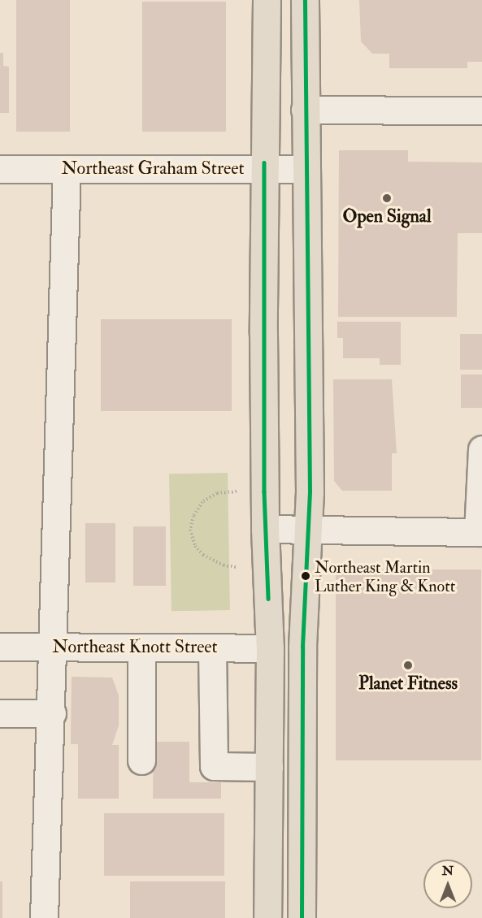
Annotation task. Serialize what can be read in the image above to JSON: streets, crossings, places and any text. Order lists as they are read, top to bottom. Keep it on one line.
{"streets":{"street":["Northeast Graham Street","Northeast Knott Street"]},"places":["Open Signal","Northeast Martin Luther King & Knott","Planet Fitness"],"north":"top"}
